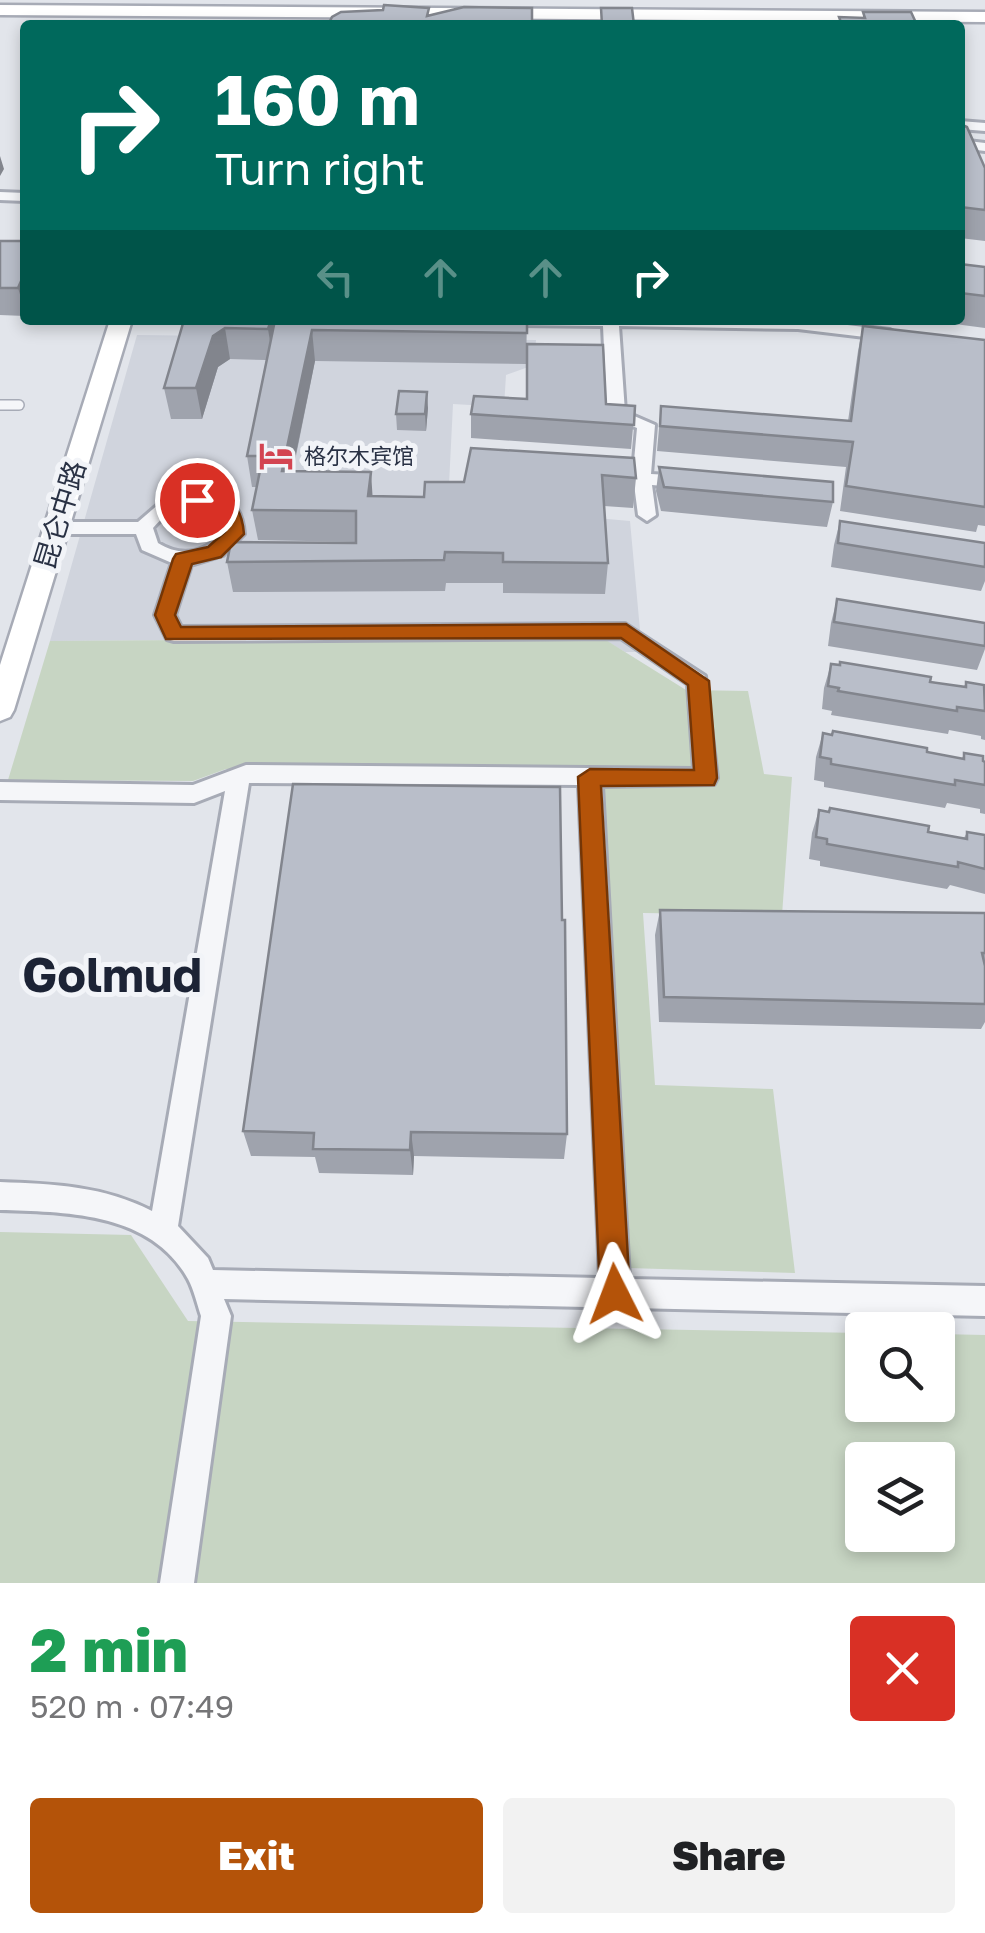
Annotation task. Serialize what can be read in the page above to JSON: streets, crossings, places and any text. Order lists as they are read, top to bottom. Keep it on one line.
{"streets":{"main road":["昆仑中路"]},"districts":["Golmud"],"places":{"hotel":["格尔木宾馆"]},"page":{"turn":["160 m","Turn right"],"heading":["2 min","520 m · 07:49"],"buttons":["Exit","Share"]}}
